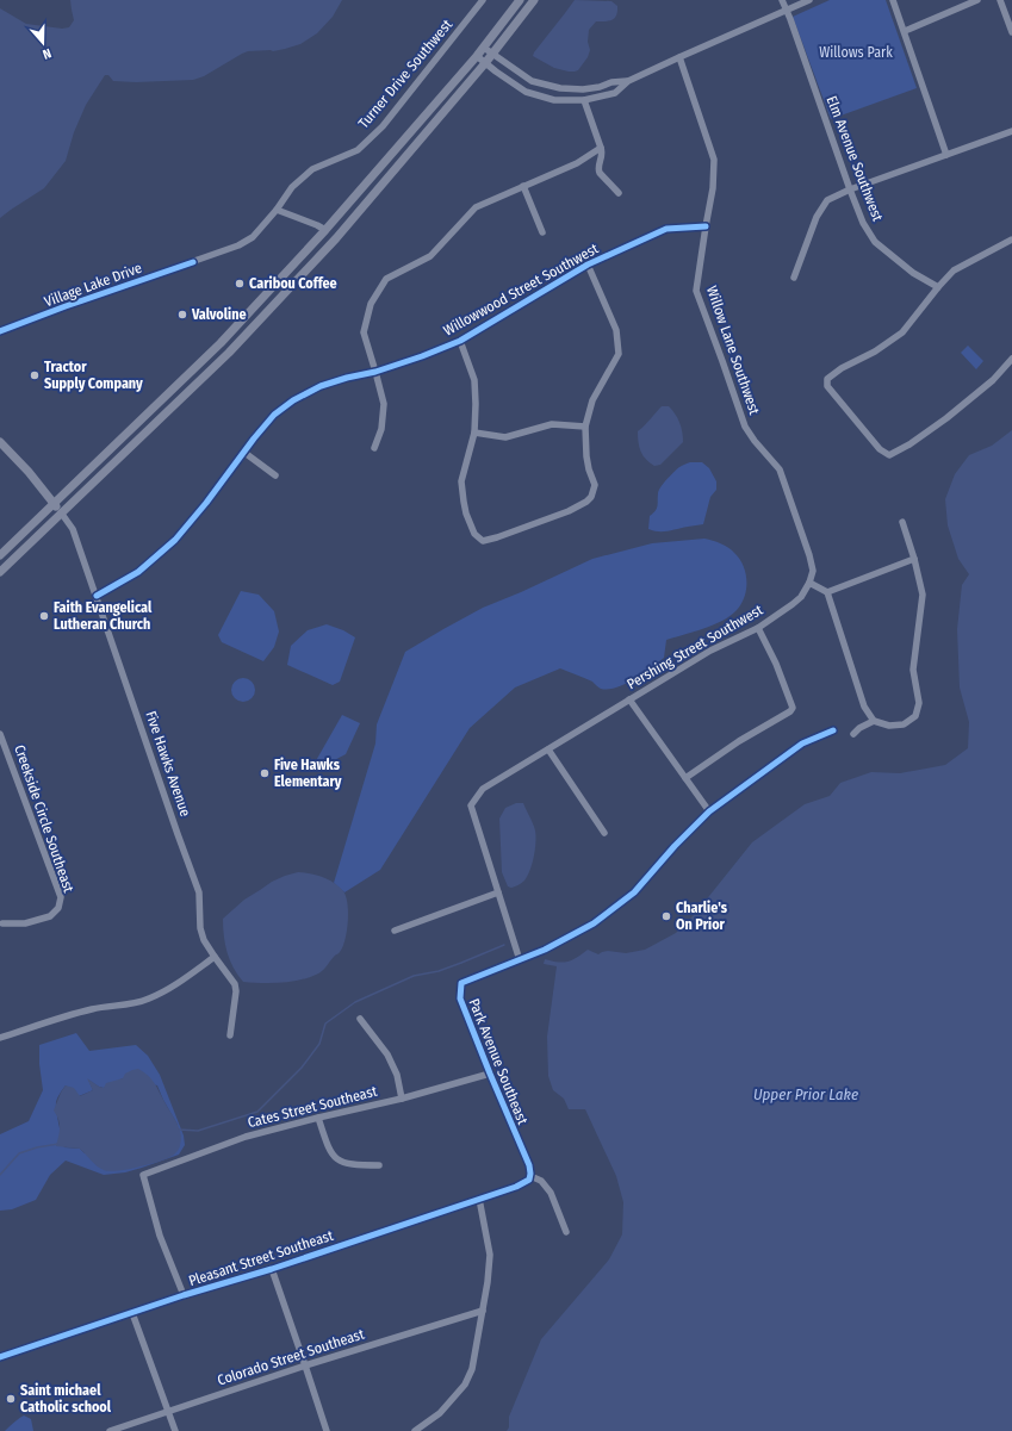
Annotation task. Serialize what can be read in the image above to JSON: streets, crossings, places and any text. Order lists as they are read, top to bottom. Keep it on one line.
{"streets":{"main road":["Five Hawks Avenue"],"street":["Turner Drive Southwest","Elm Avenue Southwest","Village Lake Drive","Willowwood Street Southwest","Willow Lane Southwest","Pershing Street Southwest","Creekside Circle Southeast","Park Avenue Southeast","Cates Street Southeast","Pleasant Street Southeast","Colorado Street Southeast"]},"crossings":[["Turner Drive Southwest","Village Lake Drive"],["Willowwood Street Southwest","Willow Lane Southwest"],["Willowwood Street Southwest","Five Hawks Avenue"],["Willow Lane Southwest","Pershing Street Southwest"],["Park Avenue Southeast","Cates Street Southeast"],["Park Avenue Southeast","Pleasant Street Southeast"],["Cates Street Southeast","Pleasant Street Southeast"]],"water":["Upper Prior Lake"],"parks":["Willows Park"],"places":["Caribou Coffee","Valvoline","Tractor Supply Company","Faith Evangelical Lutheran Church","Five Hawks Elementary","Charlie's On Prior","Saint michael Catholic school"],"north":"bottom"}
